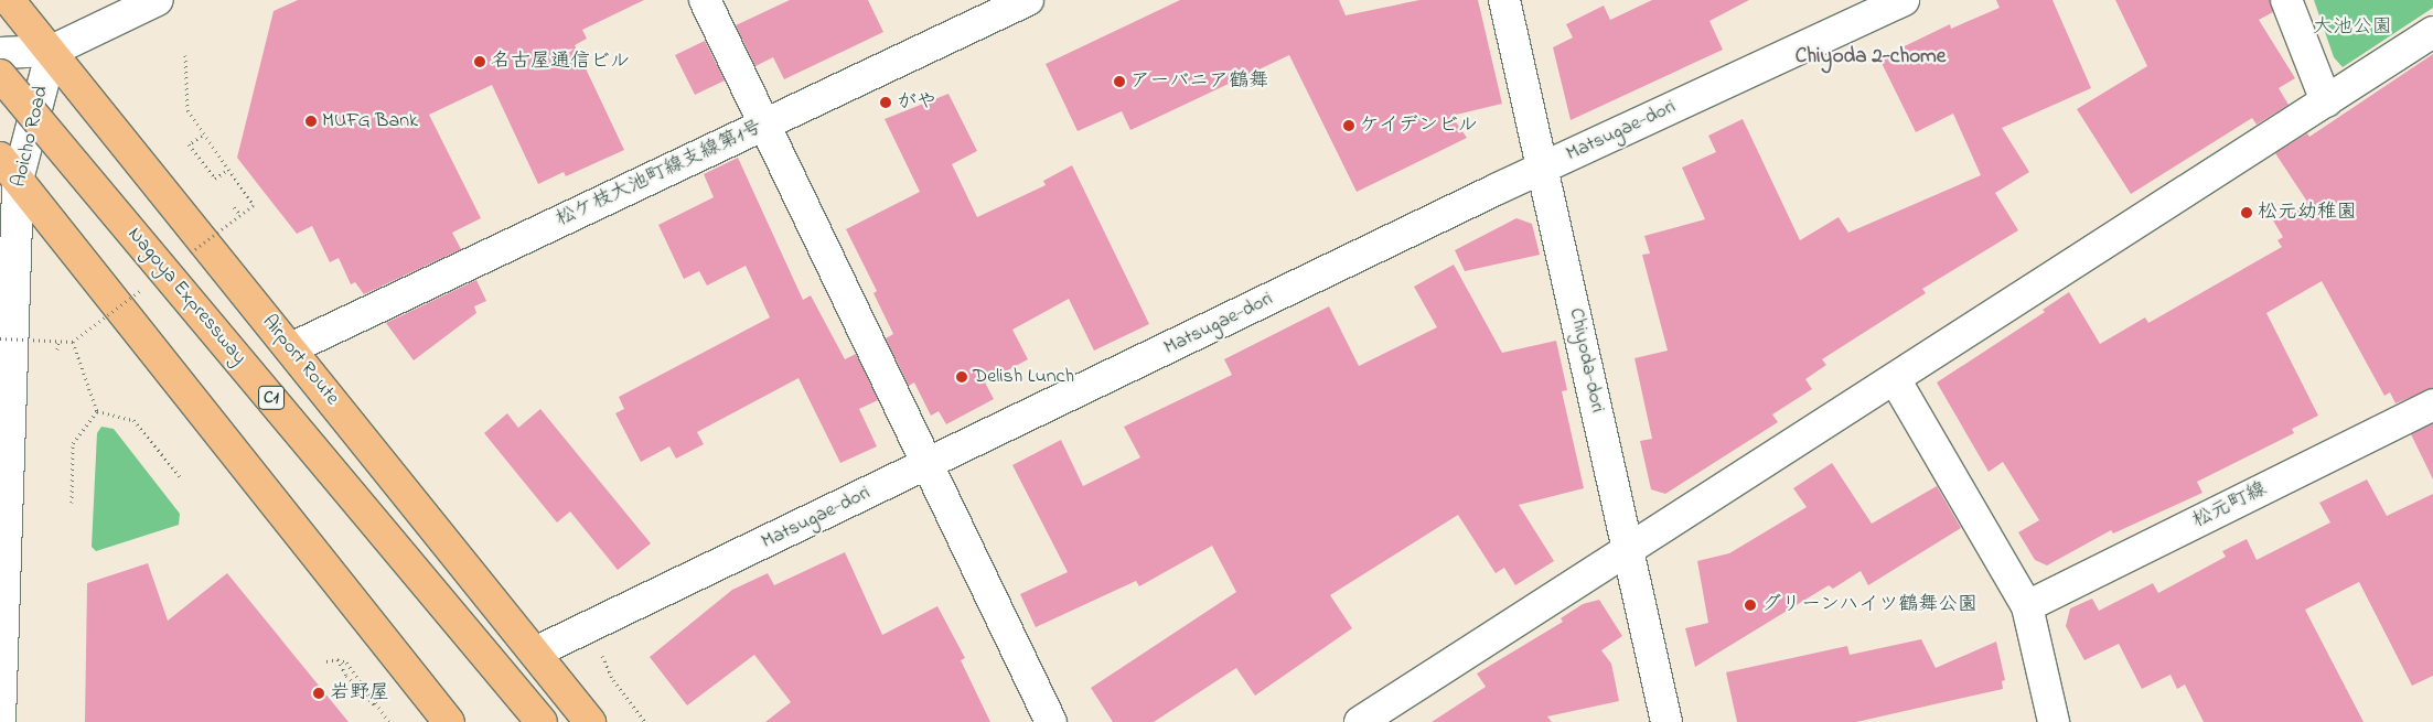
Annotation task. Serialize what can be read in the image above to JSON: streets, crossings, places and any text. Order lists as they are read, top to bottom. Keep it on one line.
{"streets":{"main road":["Nagoya Expressway","Airport Route","C1"],"street":["Matsugae-dori","Aoicho Road","松ケ枝大池町線支線第1号","Chiyoda-dori","松元町線"]},"crossings":[["Matsugae-dori","Airport Route"],["Matsugae-dori","Chiyoda-dori"],["Aoicho Road","Airport Route"],["松ケ枝大池町線支線第1号","Airport Route"]],"districts":["Chiyoda 2-chome"],"parks":["大池公園"],"places":["名古屋通信ビル","アーバニア鶴舞","がや","MUFG Bank","ケイデンビル","松元幼稚園","Delish Lunch","グリーンハイツ鶴舞公園","岩野屋"]}
